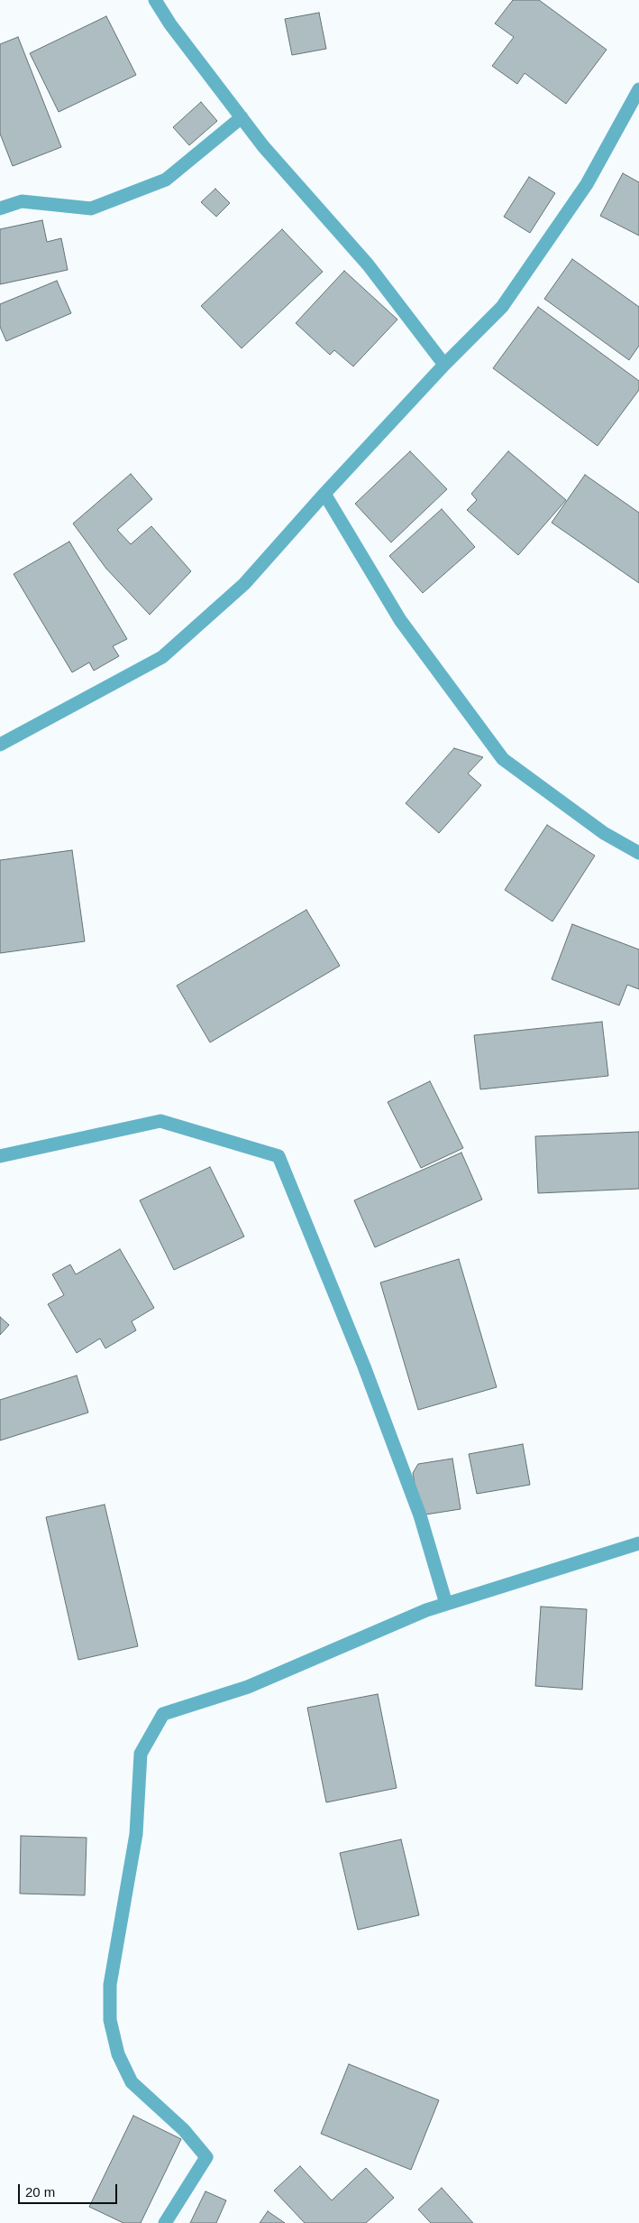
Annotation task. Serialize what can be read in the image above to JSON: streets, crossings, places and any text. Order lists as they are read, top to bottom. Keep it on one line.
{"scale_bar":"20 m"}
